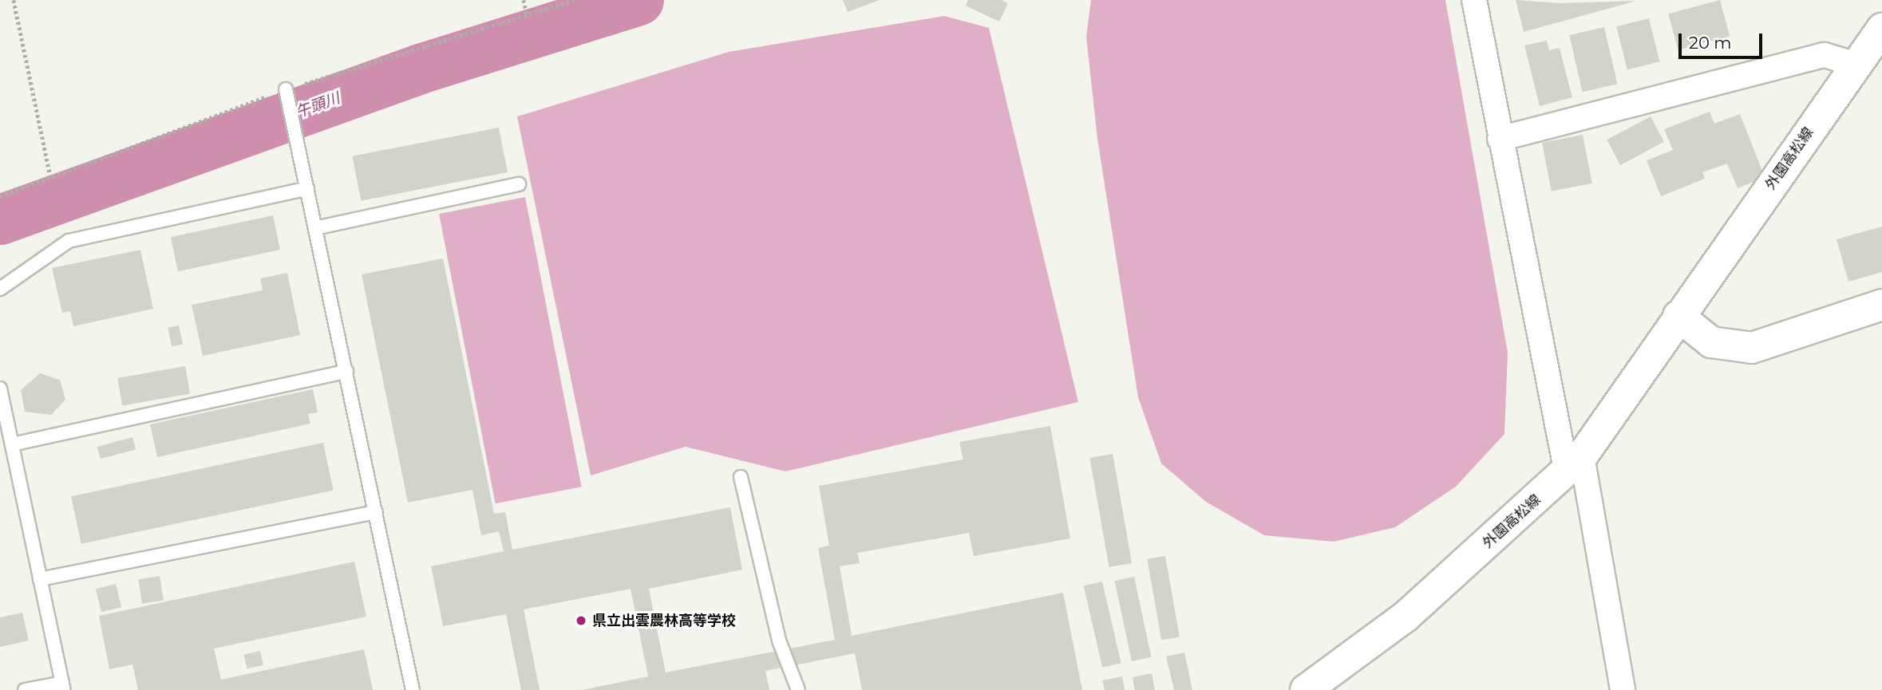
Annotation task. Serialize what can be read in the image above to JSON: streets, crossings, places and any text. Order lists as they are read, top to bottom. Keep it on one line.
{"streets":{"main road":["外園高松線"]},"water":["午頭川"],"places":["県立出雲農林高等学校"],"scale_bar":"20 m"}
